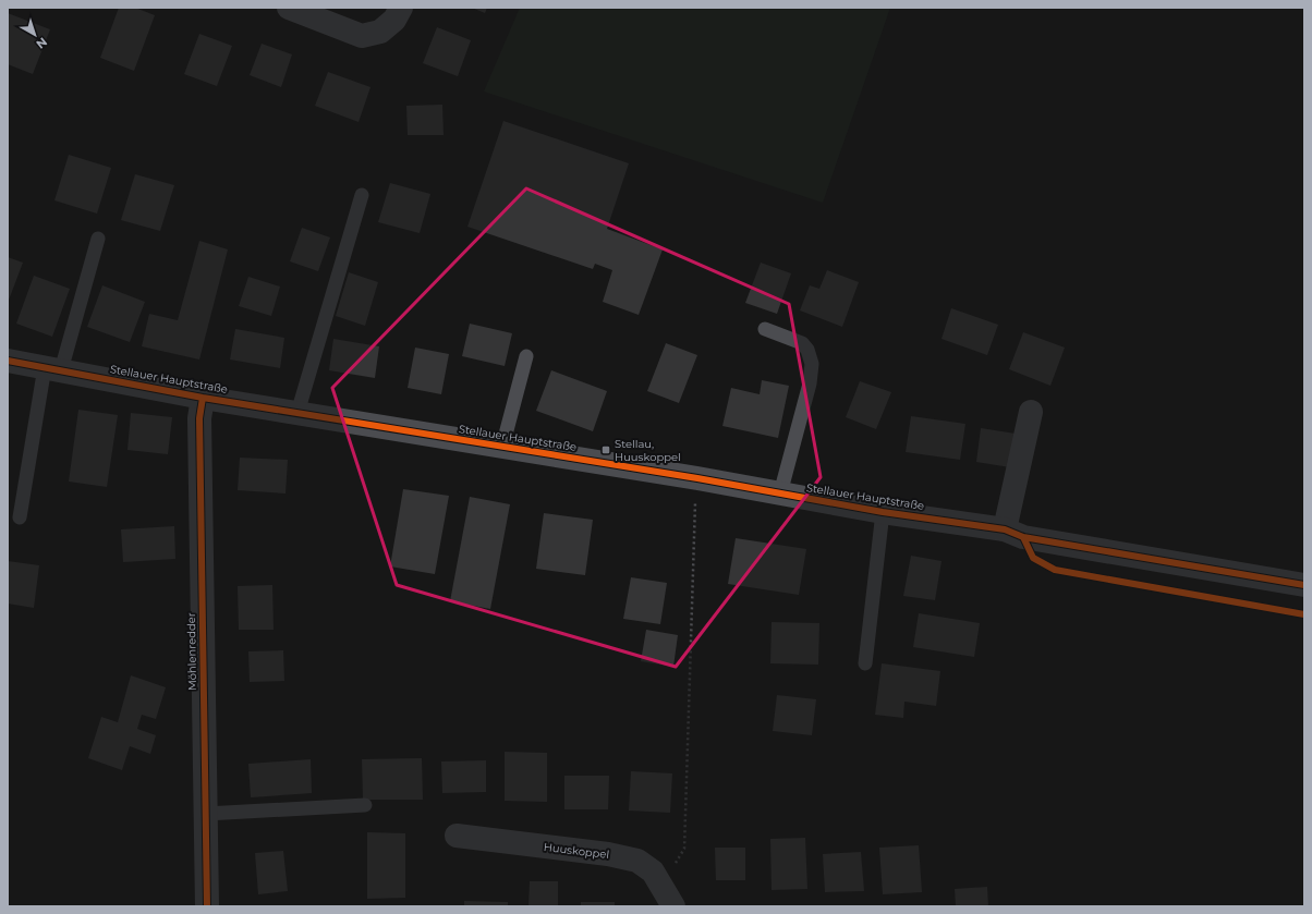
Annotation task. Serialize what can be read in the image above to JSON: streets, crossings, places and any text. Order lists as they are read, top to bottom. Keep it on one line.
{"streets":{"street":["Stellauer Hauptstraße","Möhlenredder","Huuskoppel"]},"crossings":[["Stellauer Hauptstraße","Möhlenredder"]],"places":{"transit":["Stellau, Huuskoppel"]},"north":"bottom right"}
